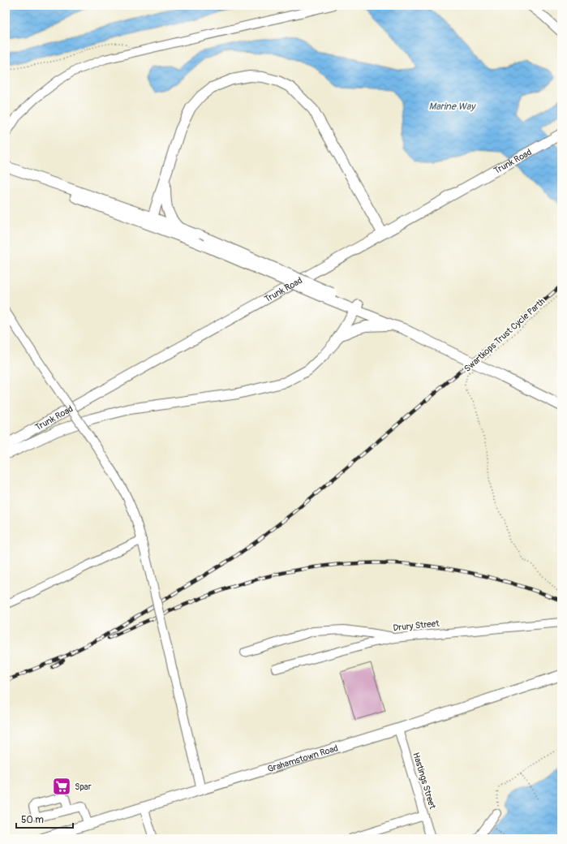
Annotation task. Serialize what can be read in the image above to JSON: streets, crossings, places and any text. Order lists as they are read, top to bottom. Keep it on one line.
{"streets":{"main road":["Trunk Road","Grahamstown Road"],"street":["Drury Street","Hastings Street"],"path":["Swartkops Trust Cycle Parth"]},"crossings":[["Grahamstown Road","Hastings Street"]],"water":["Marine Way"],"places":{"supermarket":["Spar"]},"scale_bar":"50 m"}
